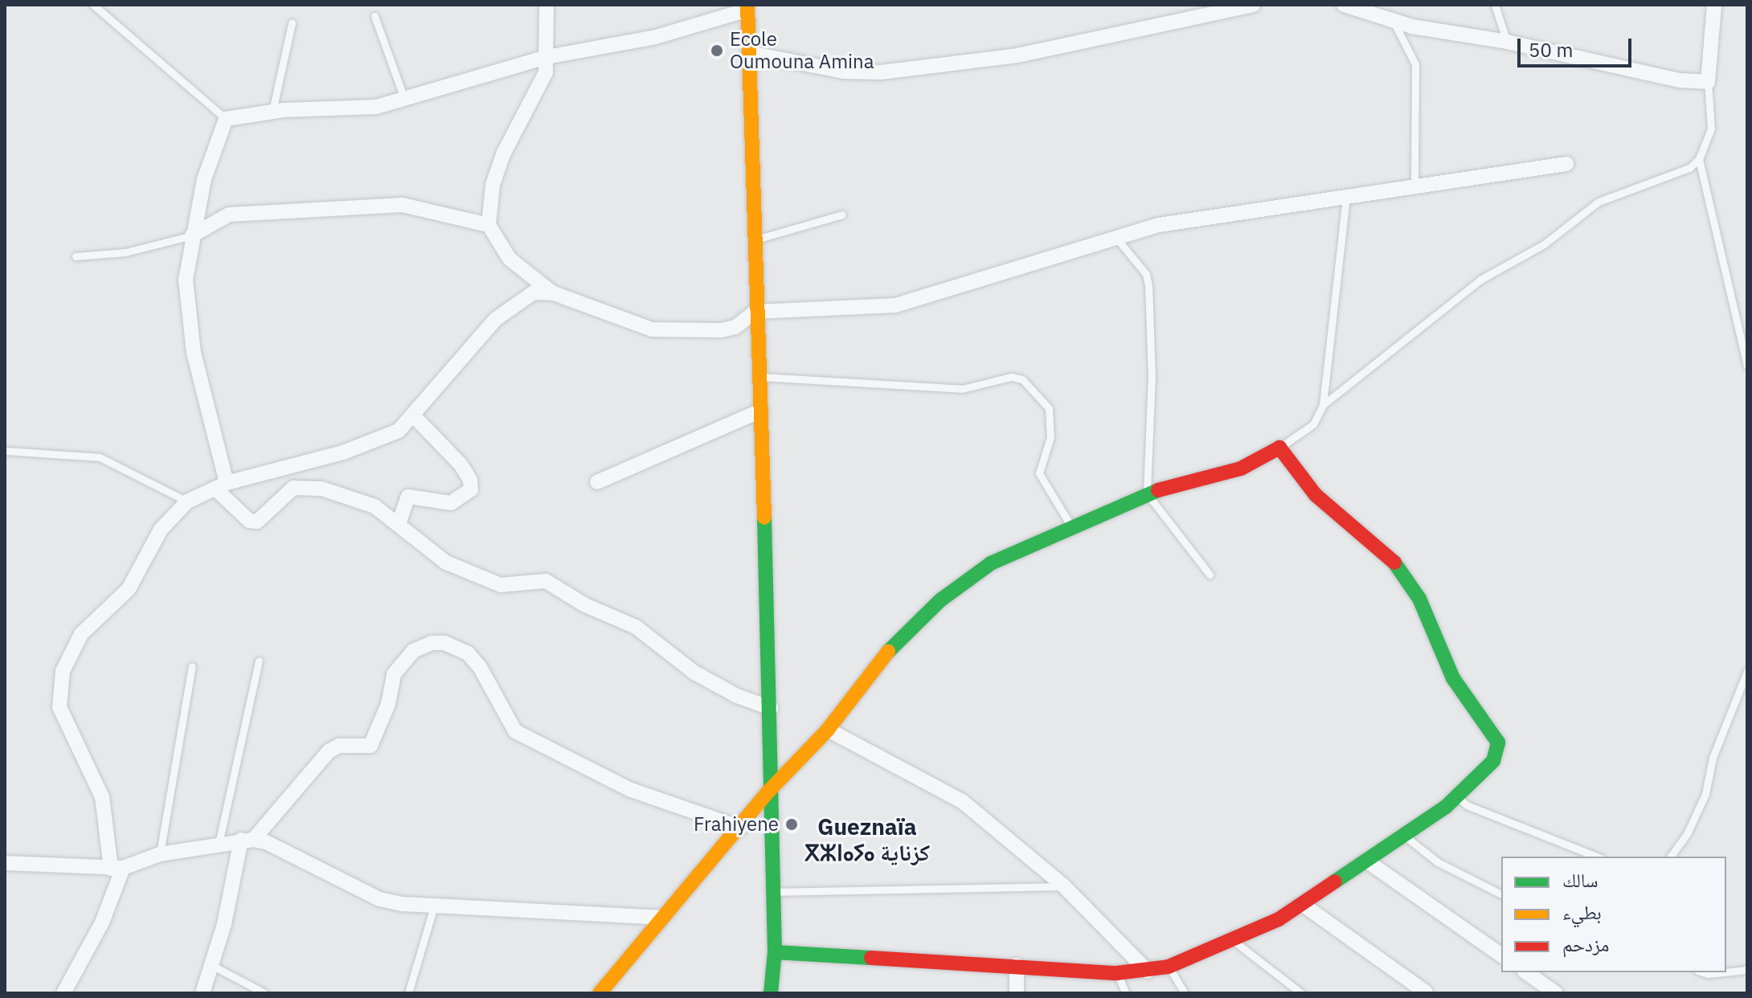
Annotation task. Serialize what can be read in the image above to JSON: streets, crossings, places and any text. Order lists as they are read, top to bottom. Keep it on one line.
{"districts":["Gueznaïa ⴳⵣⵏⴰⵢⴰ كزناية"],"places":["Ecole Oumouna Amina","Frahiyene"],"legend":["سالك","بطيء","مزدحم"],"scale_bar":"50 m"}
